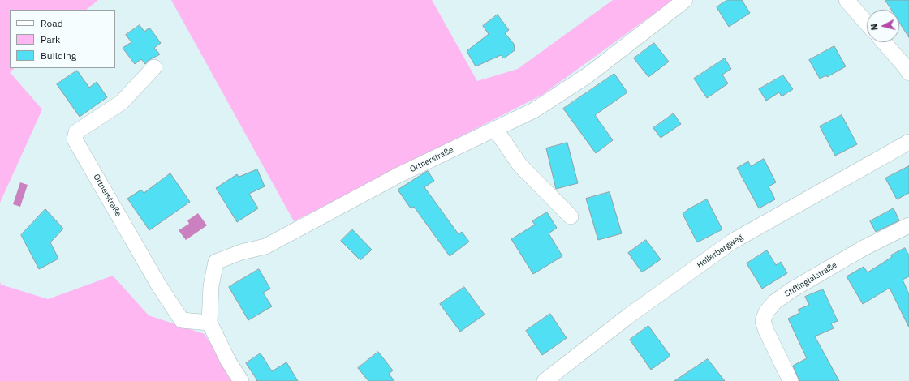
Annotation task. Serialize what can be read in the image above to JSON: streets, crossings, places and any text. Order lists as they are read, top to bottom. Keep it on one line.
{"streets":{"street":["Ortnerstraße","Hollerbergweg","Stiftingtalstraße"]},"legend":["Road","Park","Building"],"north":"left"}
